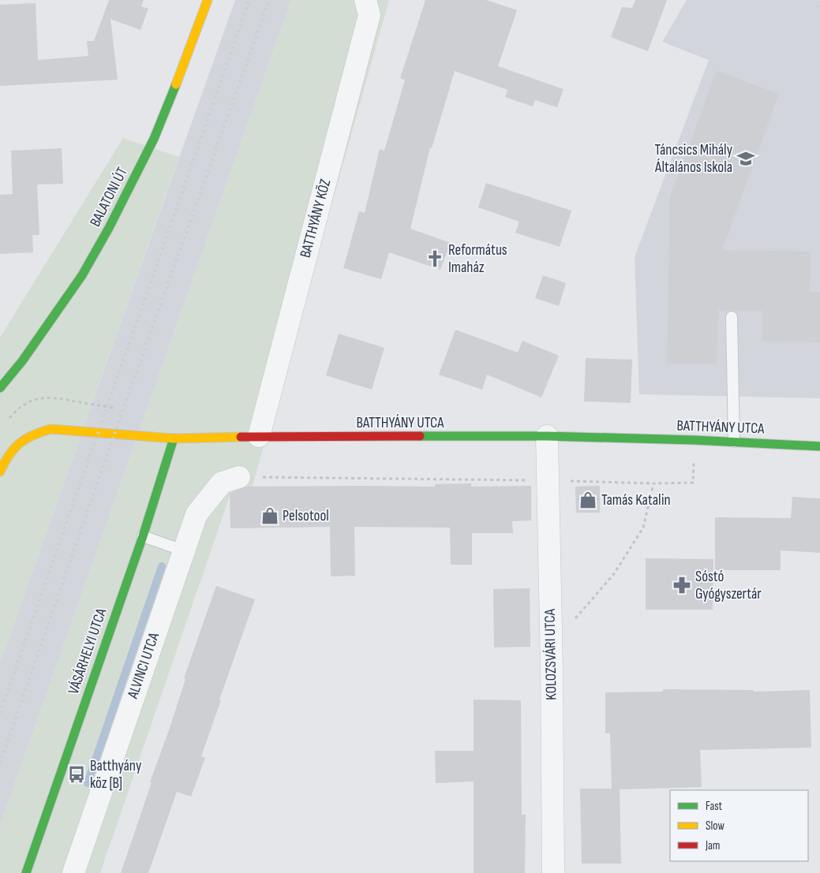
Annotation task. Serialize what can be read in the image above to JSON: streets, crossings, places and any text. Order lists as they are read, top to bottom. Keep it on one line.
{"streets":{"street":["BALATONI ÚT","BATTHYÁNY KÖZ","BATTHYÁNY UTCA","VÁSÁRHELYI UTCA","KOLOZSVÁRI UTCA","ALVINCI UTCA"]},"crossings":[["BATTHYÁNY KÖZ","BATTHYÁNY UTCA"],["BATTHYÁNY UTCA","VÁSÁRHELYI UTCA"],["BATTHYÁNY UTCA","KOLOZSVÁRI UTCA"]],"places":{"school or university":["Táncsics Mihály Általános Iskola"],"church":["Református Imaház"],"shop":["Tamás Katalin","Pelsotool"],"pharmacy":["Sóstó Gyógyszertár"],"bus stop":["Batthyány köz [B]"]},"legend":["Fast","Slow","Jam"]}
